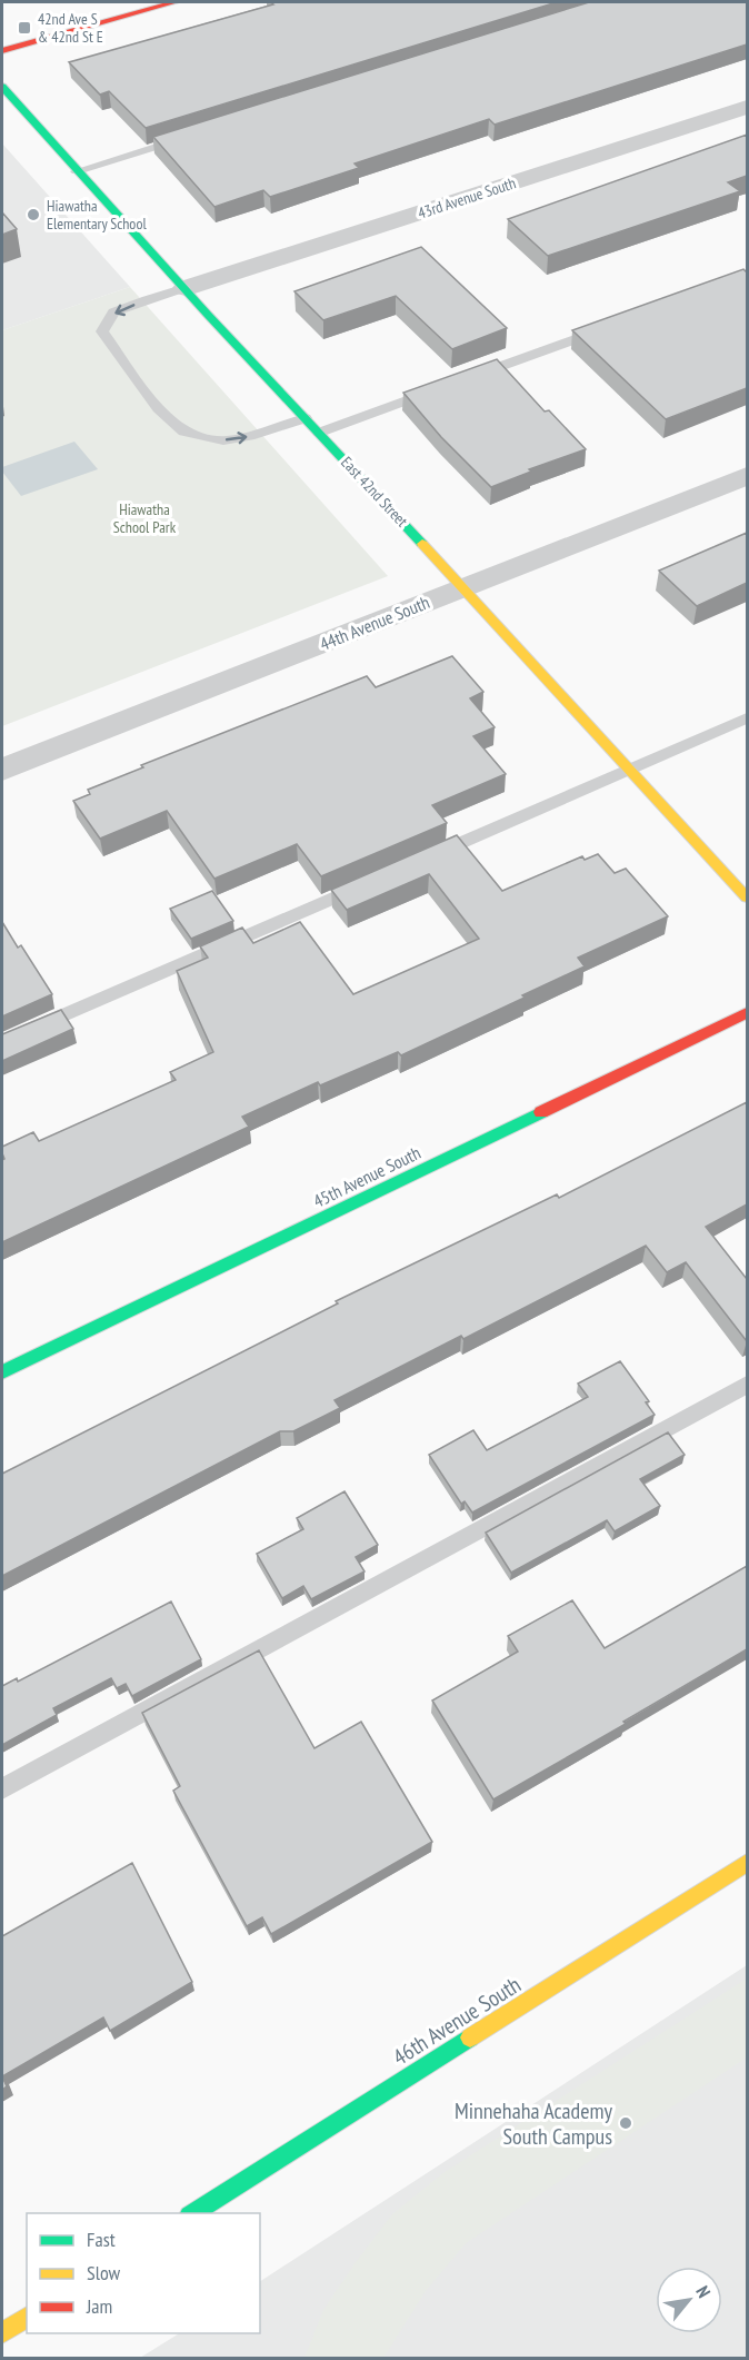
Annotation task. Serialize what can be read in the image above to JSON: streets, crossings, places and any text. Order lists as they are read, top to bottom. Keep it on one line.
{"streets":{"street":["43rd Avenue South","East 42nd Street","44th Avenue South","45th Avenue South","46th Avenue South"]},"crossings":[["43rd Avenue South","East 42nd Street"],["East 42nd Street","44th Avenue South"]],"parks":["Hiawatha School Park"],"places":{"transit":["42nd Ave S & 42nd St E"],"other":["Hiawatha Elementary School","Minnehaha Academy South Campus"]},"legend":["Fast","Slow","Jam"],"north":"top right"}
